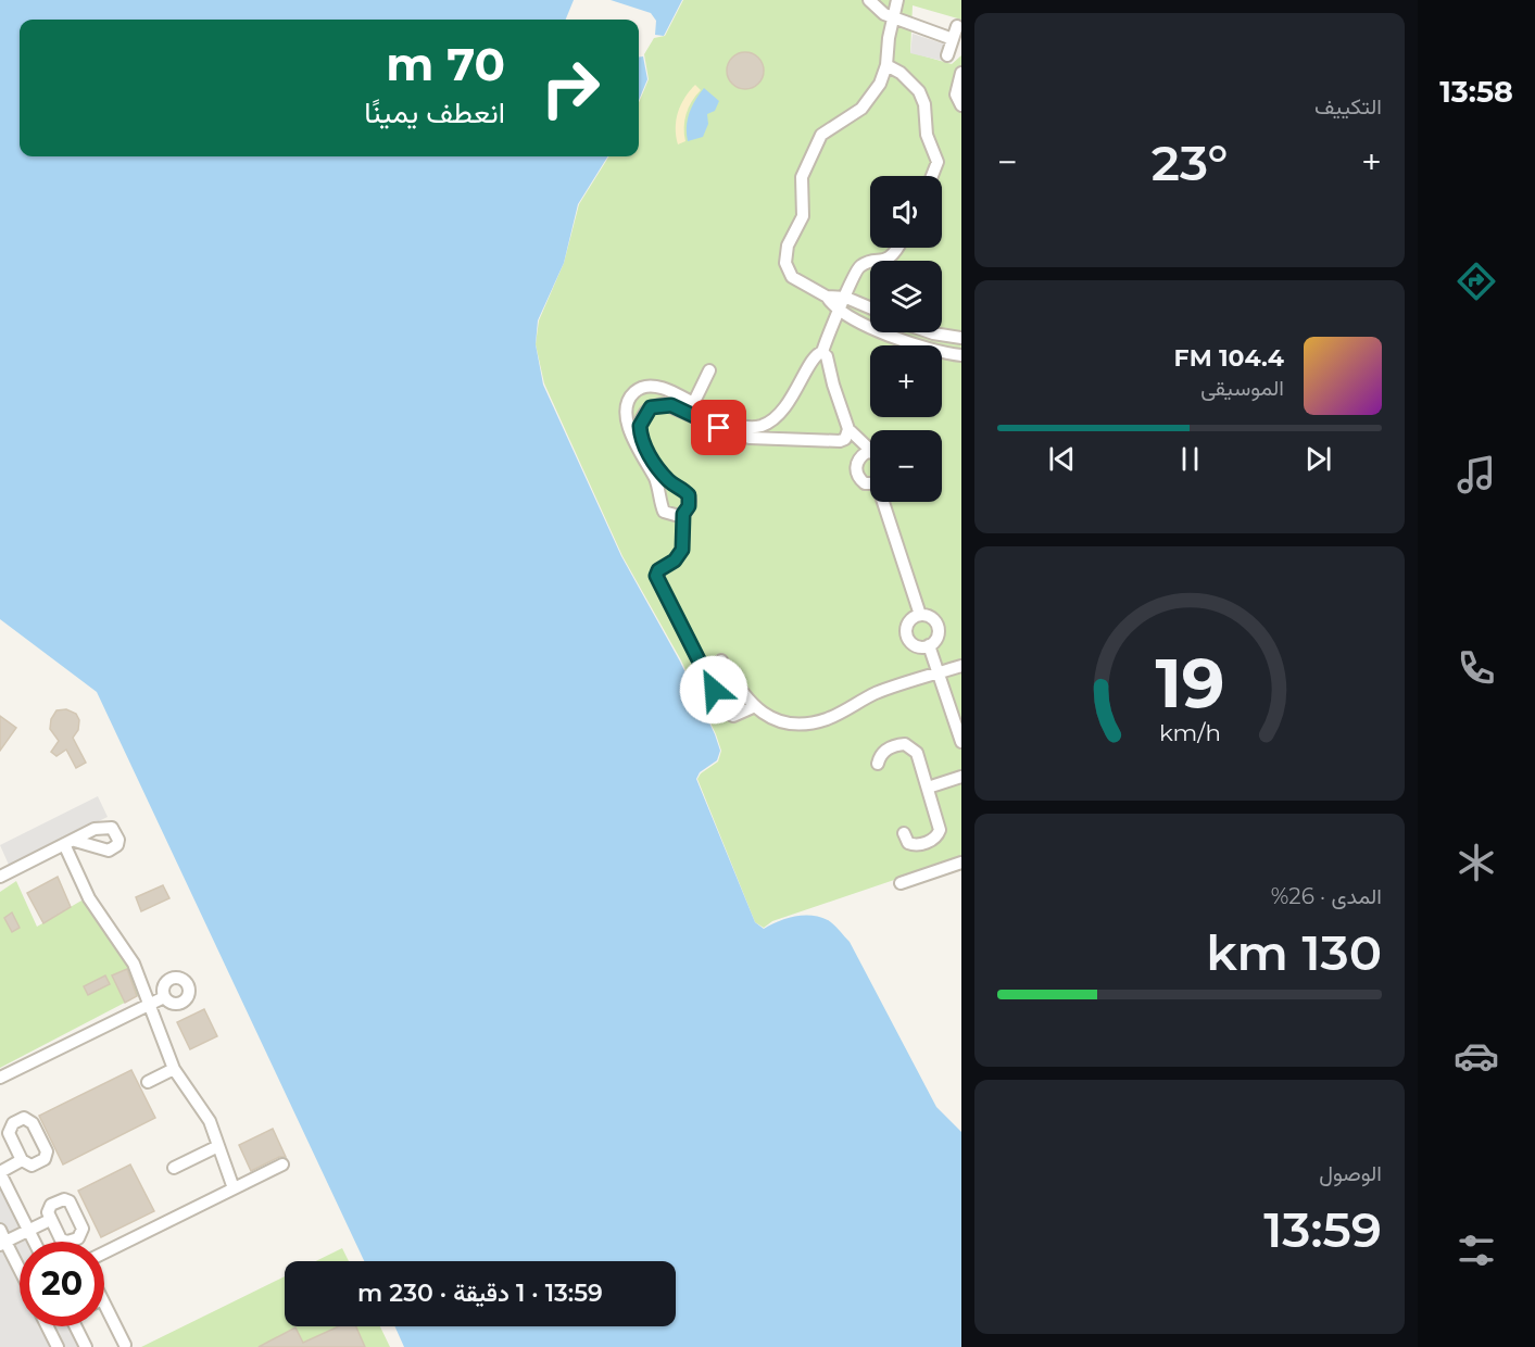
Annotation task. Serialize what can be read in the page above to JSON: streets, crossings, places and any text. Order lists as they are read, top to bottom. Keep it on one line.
{"page":{"tabs":"13:58","tile":["التكييف",["المدى · 26%","130 km"],["الوصول","13:59"]],"turn":["70 m","انعطف يمينًا"],"heat":["−","23°","+"],"map_buttons":["+","−"],"song":["104.4 FM","الموسيقى"],"limit":"20","trip":"13:59 · 1 دقيقة · 230 m","gauge":["19","km/h"]}}
